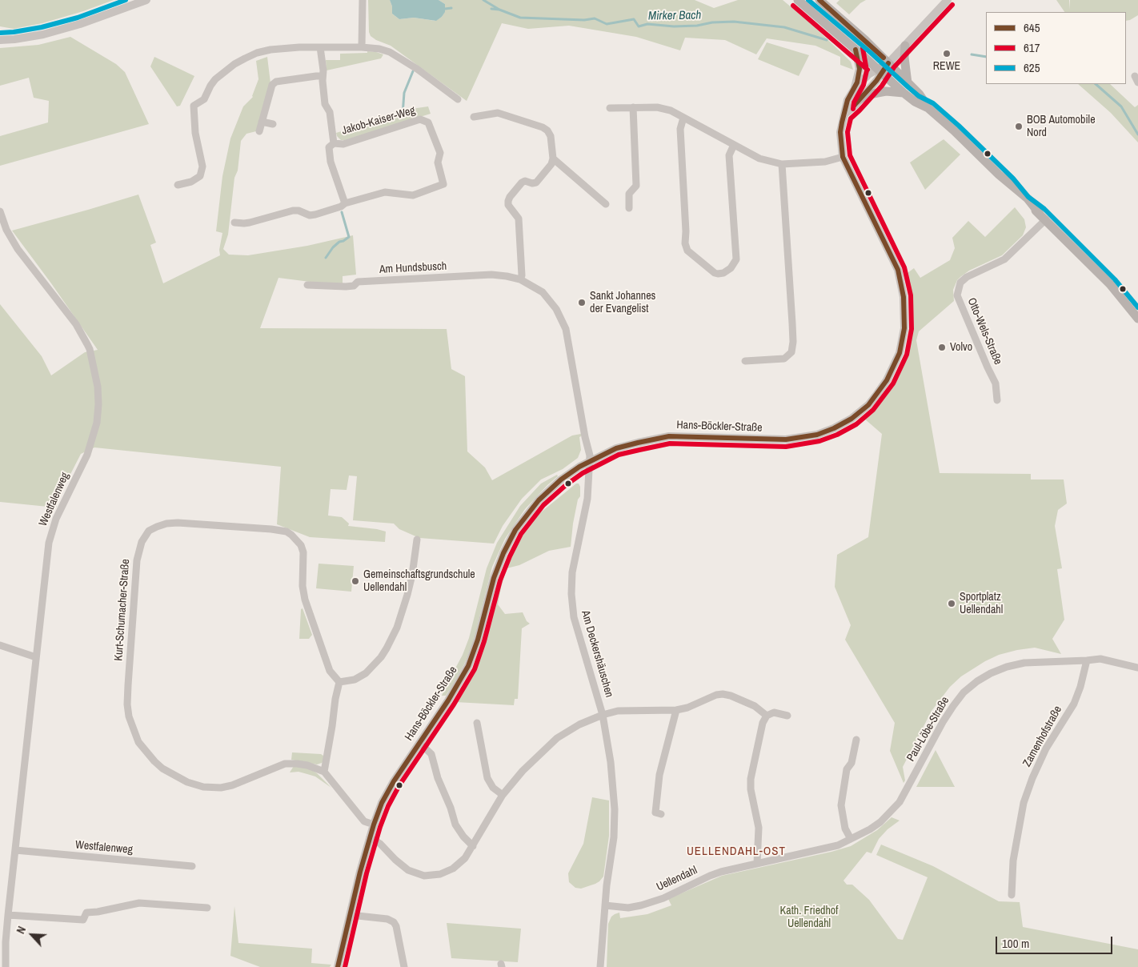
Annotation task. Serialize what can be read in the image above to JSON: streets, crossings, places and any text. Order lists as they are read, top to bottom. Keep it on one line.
{"streets":{"street":["Jakob-Kaiser-Weg","Am Hundsbusch","Otto-Wels-Straße","Hans-Böckler-Straße","Westfalenweg","Kurt-Schumacher-Straße","Am Deckershäuschen","Paul-Löbe-Straße","Zamenhofstraße","Uellendahl"]},"crossings":[["Am Hundsbusch","Am Deckershäuschen"],["Hans-Böckler-Straße","Am Deckershäuschen"],["Am Deckershäuschen","Uellendahl"],["Paul-Löbe-Straße","Zamenhofstraße"],["Paul-Löbe-Straße","Uellendahl"]],"districts":["UELLENDAHL-OST"],"water":["Mirker Bach"],"parks":["Kath. Friedhof Uellendahl"],"places":["REWE","BOB Automobile Nord","Sankt Johannes der Evangelist","Volvo","Gemeinschaftsgrundschule Uellendahl","Sportplatz Uellendahl"],"lines":["transit line 645","transit line 625","transit line 617"],"legend":["645","617","625"],"scale_bar":"100 m","north":"top left"}
